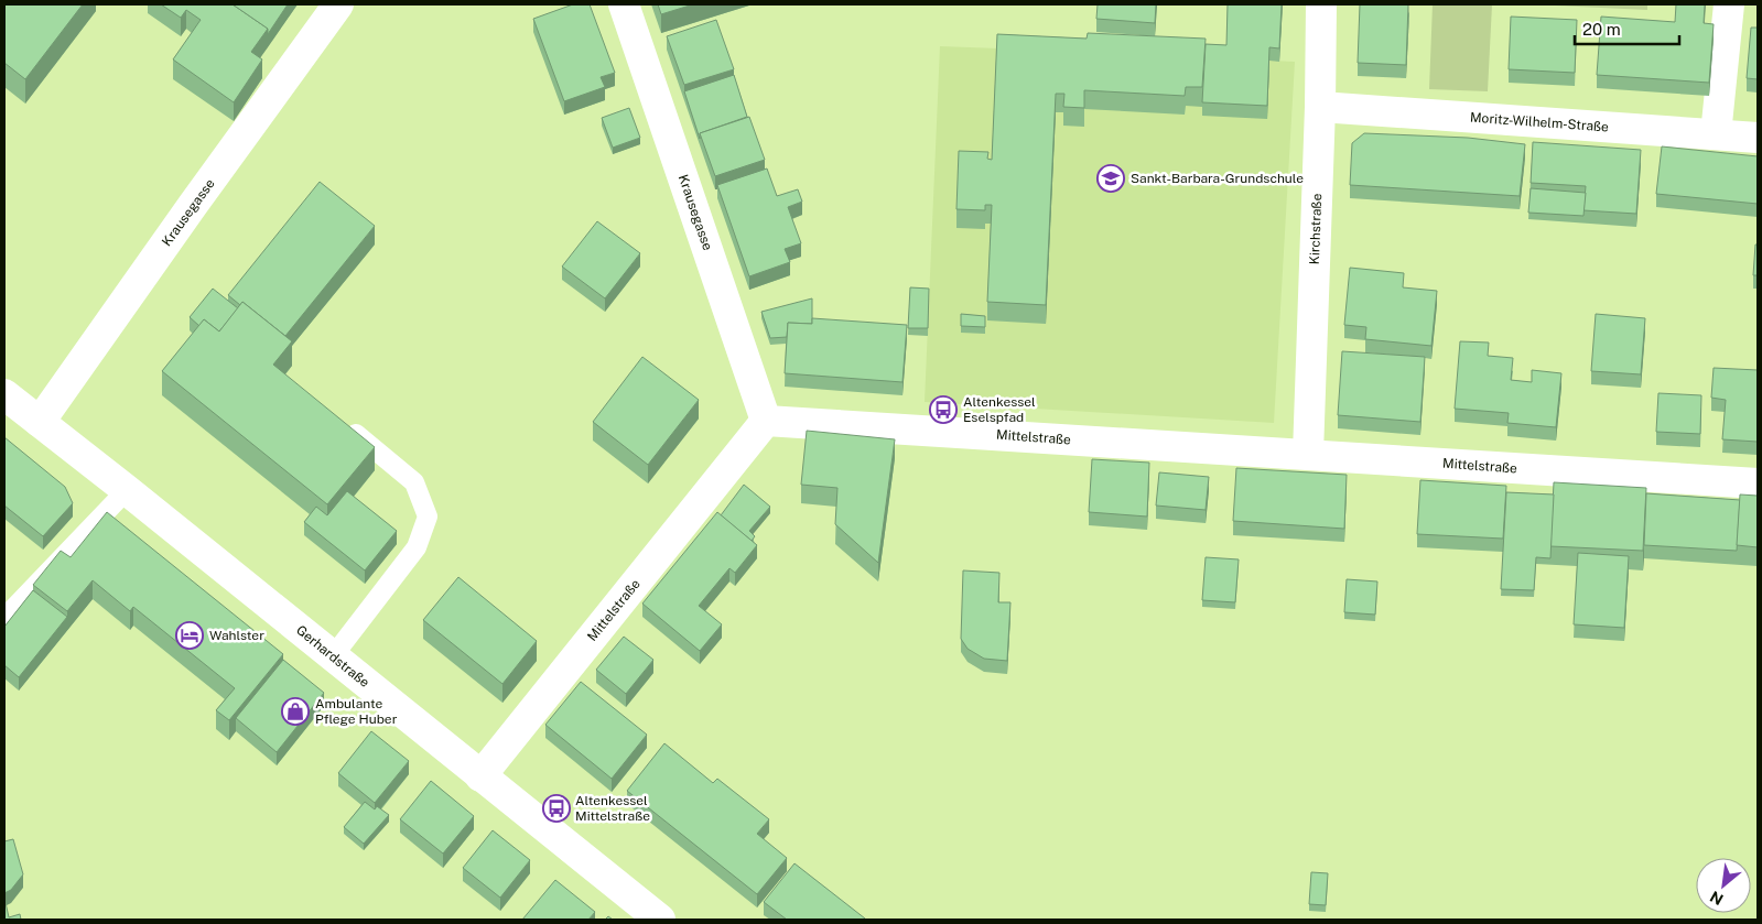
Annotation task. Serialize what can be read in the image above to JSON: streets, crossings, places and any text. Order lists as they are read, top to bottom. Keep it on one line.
{"streets":{"street":["Moritz-Wilhelm-Straße","Krausegasse","Kirchstraße","Mittelstraße","Gerhardstraße"]},"crossings":[["Moritz-Wilhelm-Straße","Kirchstraße"],["Krausegasse","Mittelstraße"],["Krausegasse","Gerhardstraße"],["Kirchstraße","Mittelstraße"],["Mittelstraße","Gerhardstraße"]],"places":{"school or university":["Sankt-Barbara-Grundschule"],"bus stop":["Altenkessel Eselspfad","Altenkessel Mittelstraße"],"hotel":["Wahlster"],"shop":["Ambulante Pflege Huber"]},"scale_bar":"20 m","north":"bottom left"}
